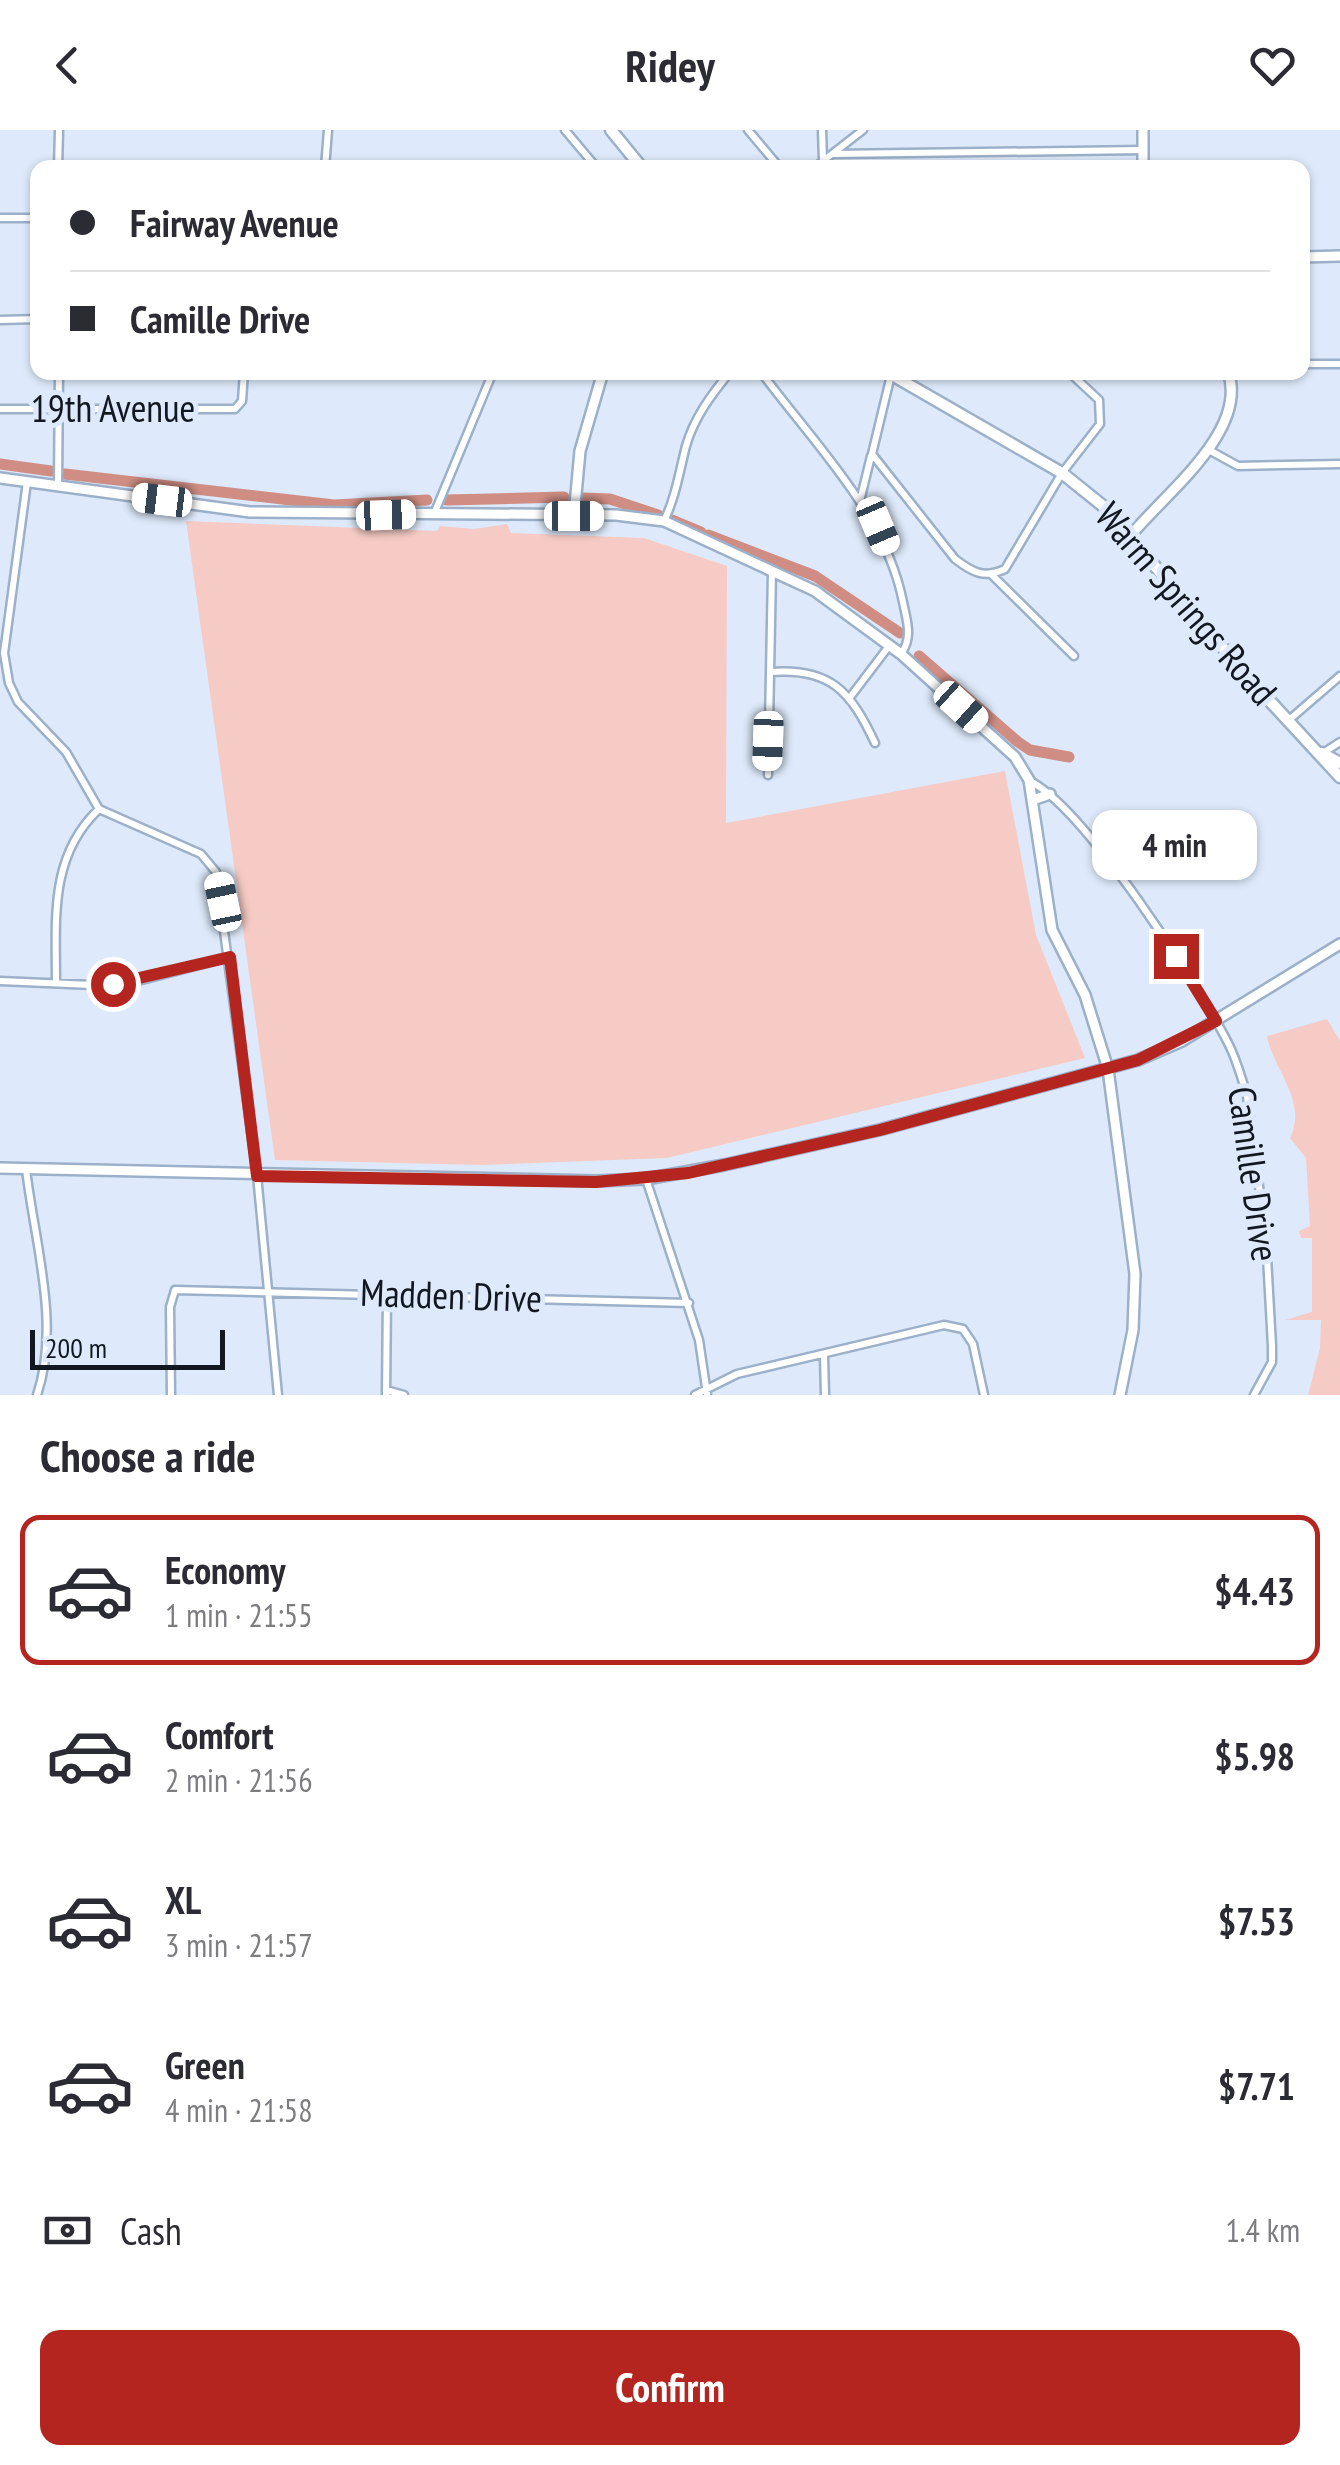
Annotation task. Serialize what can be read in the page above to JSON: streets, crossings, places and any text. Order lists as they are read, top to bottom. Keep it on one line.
{"streets":{"main road":["Warm Springs Road"],"street":["19th Avenue","Camille Drive","Madden Drive"]},"scale_bar":"200 m","page":{"header":"Ridey","banner":["Fairway Avenue","Camille Drive"],"bubble":"4 min","scale":"200 m","heading":"Choose a ride","list":[{"name":"Economy","note":"1 min · 21:55","value":"$4.43"},{"name":"Comfort","note":"2 min · 21:56","value":"$5.98"},{"name":"XL","note":"3 min · 21:57","value":"$7.53"},{"name":"Green","note":"4 min · 21:58","value":"$7.71"}],"pay":["Cash","1.4 km"],"buttons":"Confirm"}}
